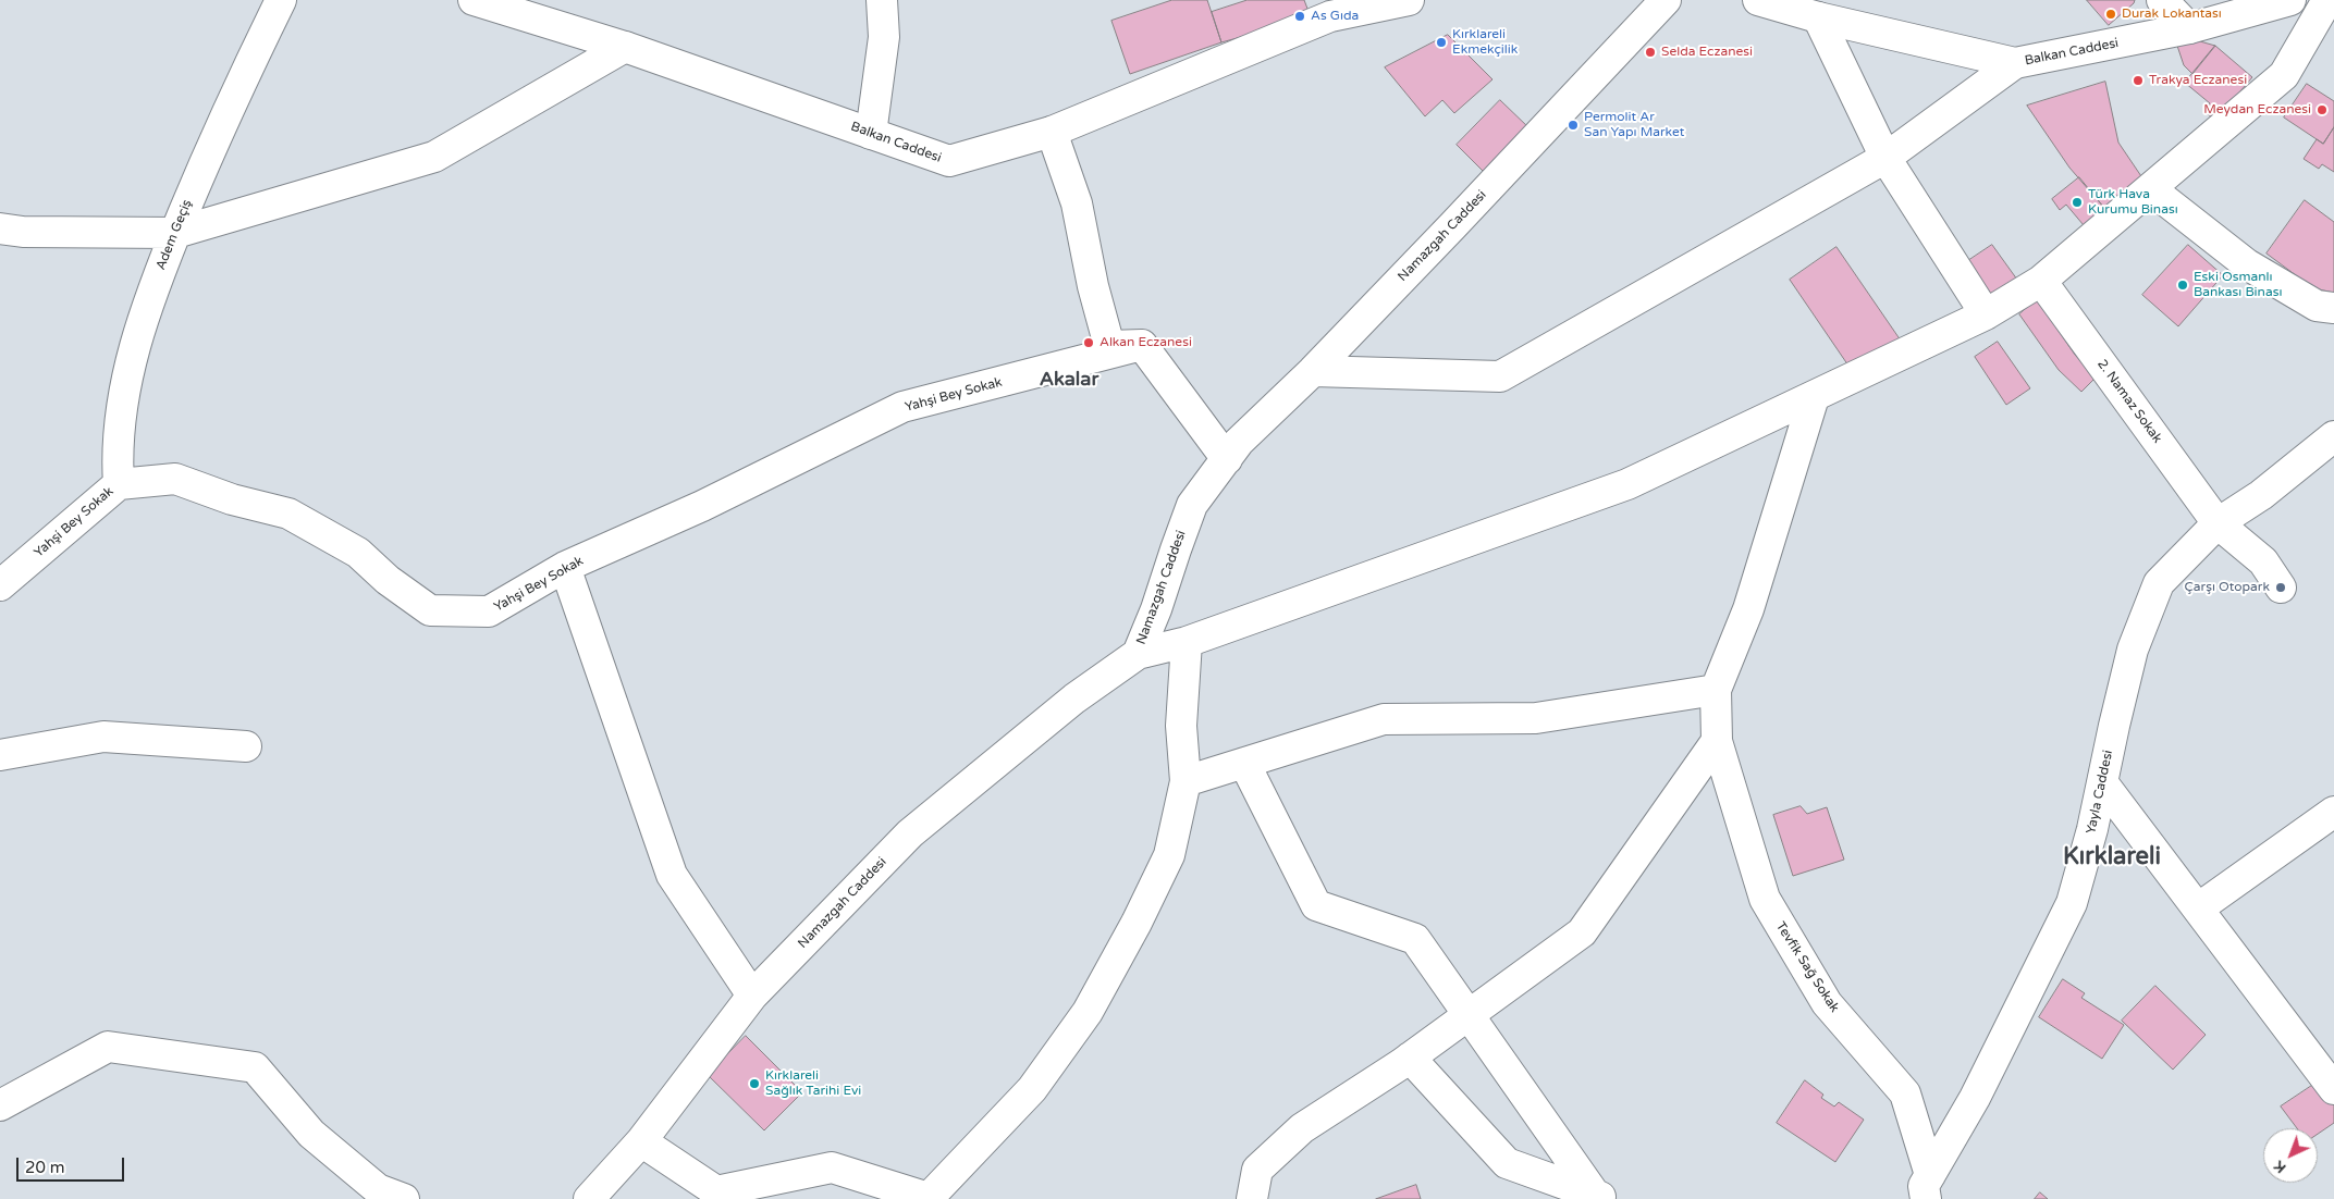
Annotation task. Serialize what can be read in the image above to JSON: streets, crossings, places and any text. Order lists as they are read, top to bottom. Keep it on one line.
{"streets":{"street":["Balkan Caddesi","Adem Geçiş","Namazgah Caddesi","Yahşi Bey Sokak","2. Namaz Sokak","Yayla Caddesi","Tevfik Sağ Sokak"]},"crossings":[["Adem Geçiş","Yahşi Bey Sokak"],["2. Namaz Sokak","Yayla Caddesi"],["Yayla Caddesi","Tevfik Sağ Sokak"]],"districts":["Akalar","Kırklareli"],"places":["Durak Lokantası","As Gıda","Kırklareli Ekmekçilik","Selda Eczanesi","Trakya Eczanesi","Meydan Eczanesi","Permolit Ar San Yapı Market","Türk Hava Kurumu Binası","Eski Osmanlı Bankası Binası","Alkan Eczanesi","Çarşı Otopark","Kırklareli Sağlık Tarihi Evi"],"scale_bar":"20 m","north":"bottom left"}
